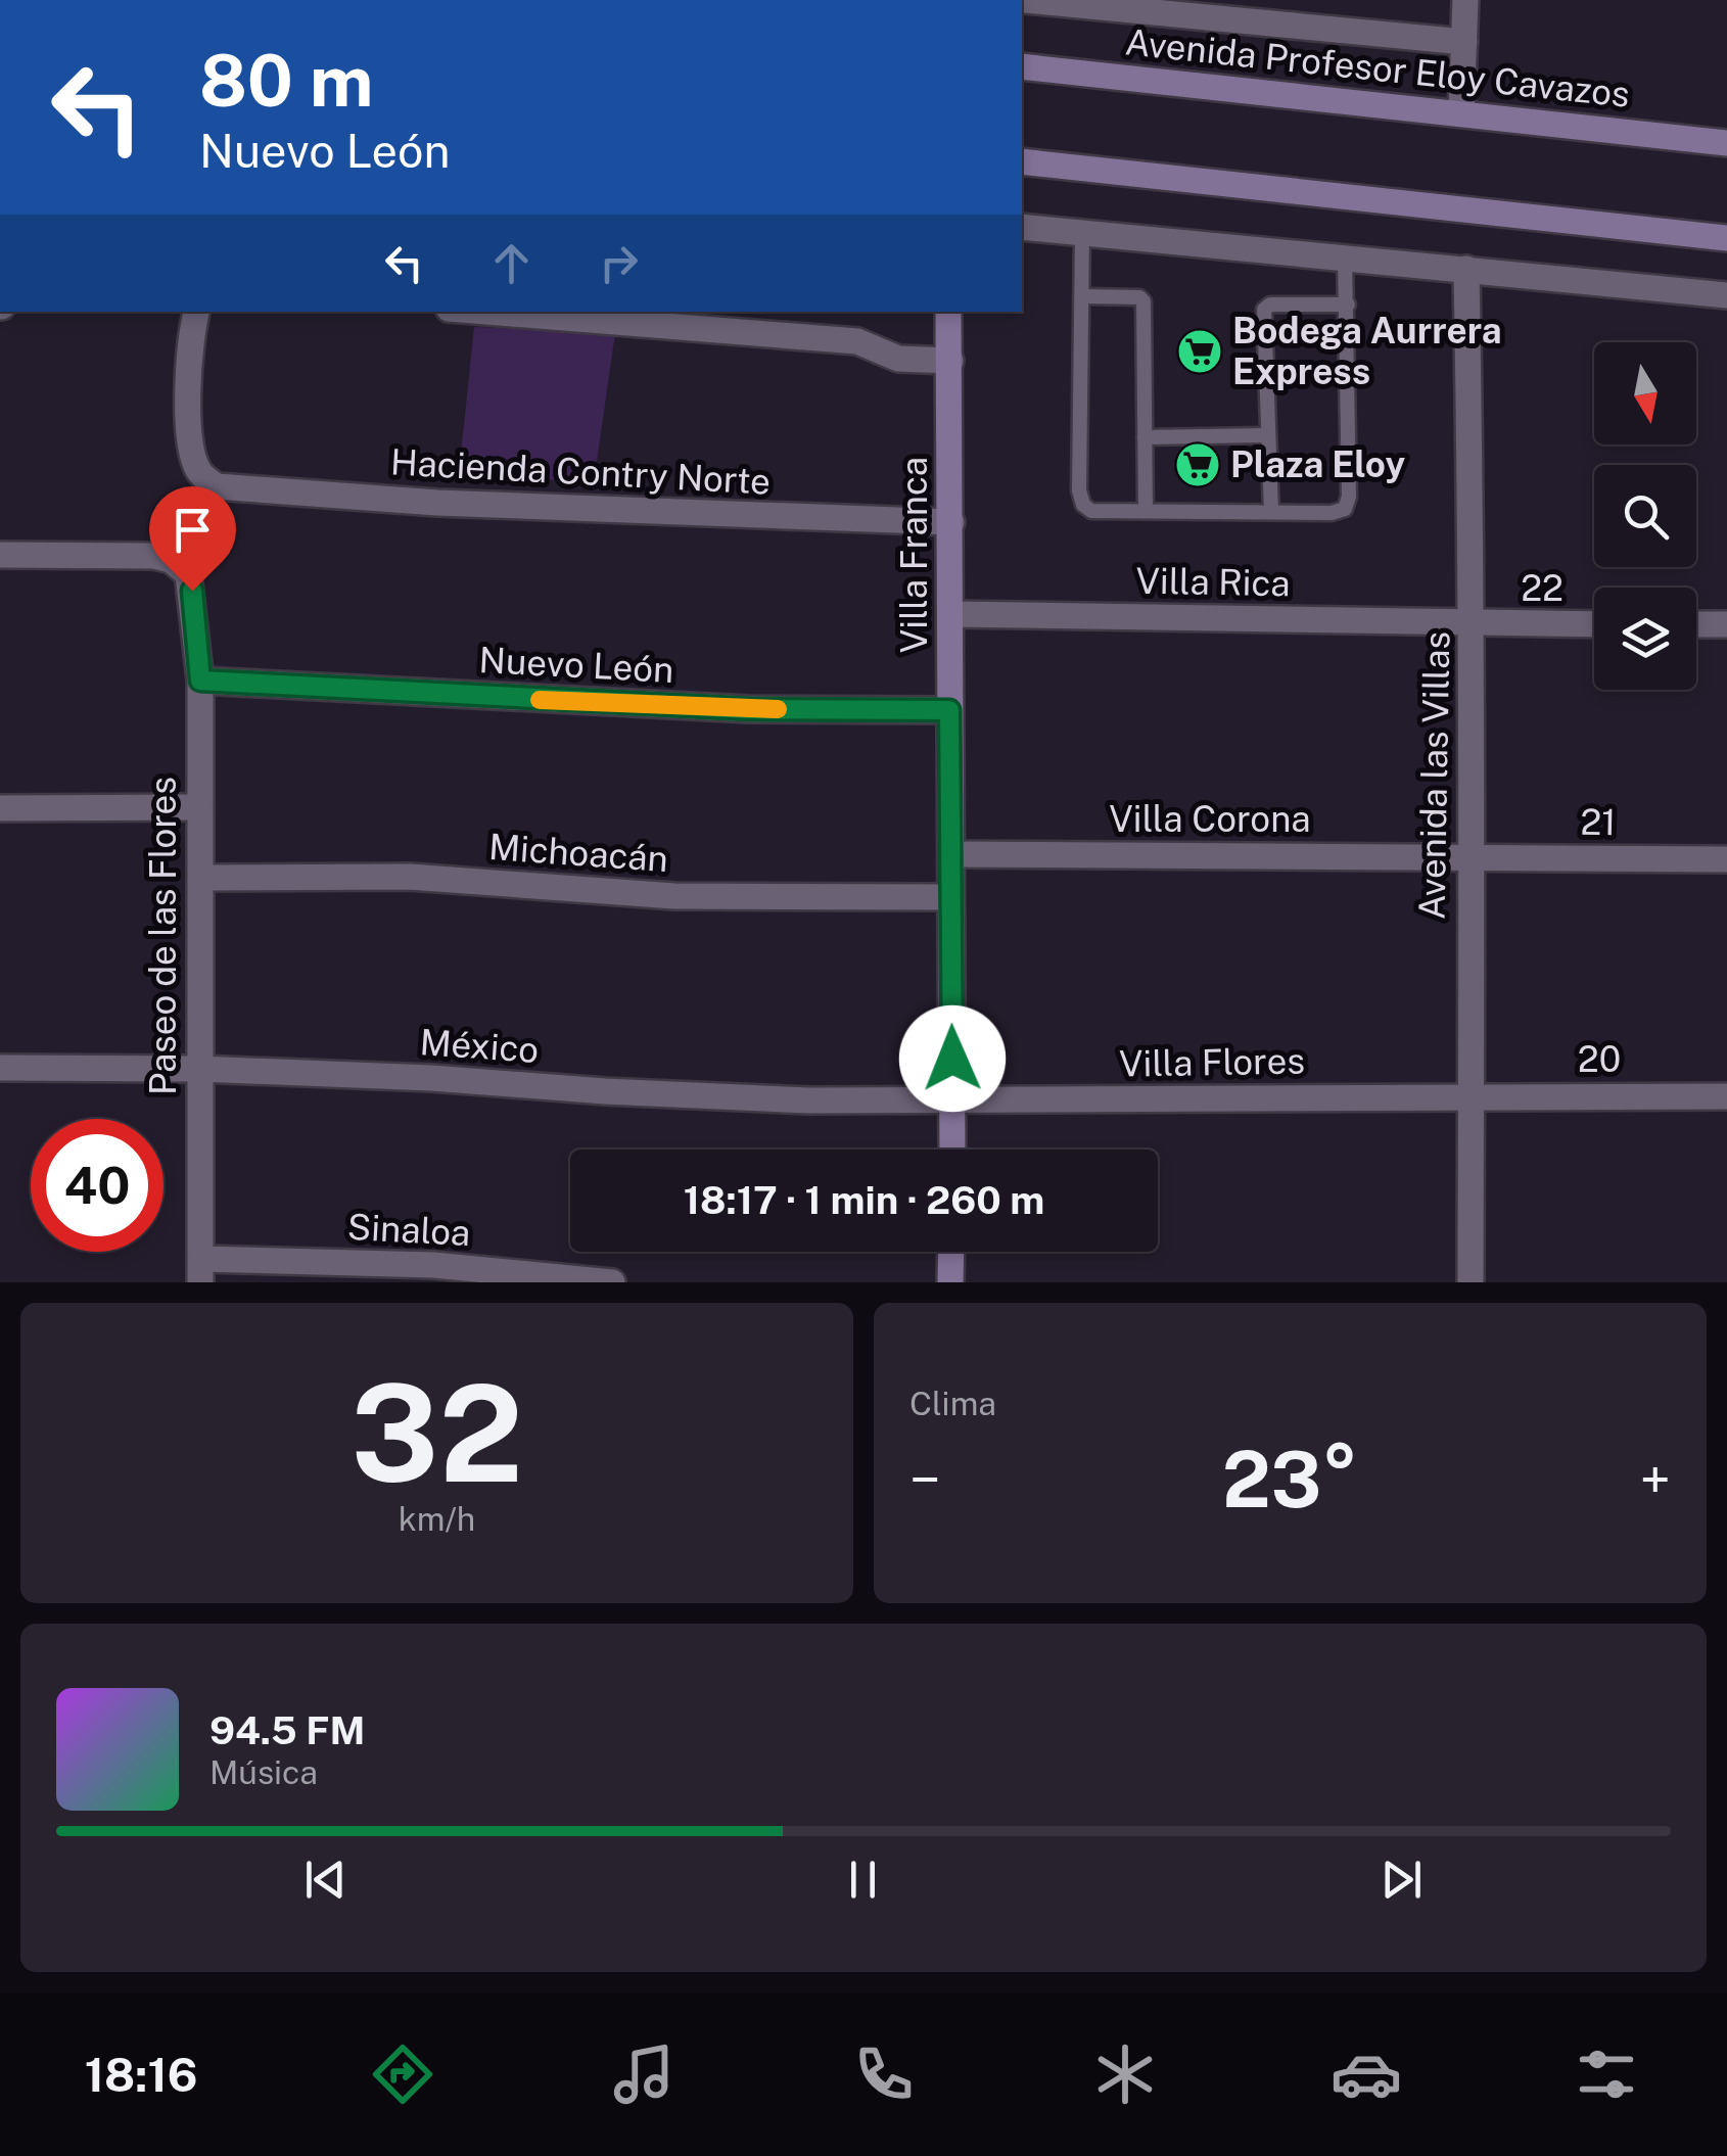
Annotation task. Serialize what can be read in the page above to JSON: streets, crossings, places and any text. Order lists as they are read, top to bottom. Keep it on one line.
{"streets":{"main road":["Avenida Profesor Eloy Cavazos","Villa Franca"],"street":["Hacienda Contry Norte","Villa Rica","22","Nuevo León","Avenida las Villas","Villa Corona","21","Michoacán","Paseo de las Flores","México","20","Villa Flores","Sinaloa"]},"crossings":[["Hacienda Contry Norte","Villa Franca"],["Villa Franca","Villa Rica"],["Villa Franca","Nuevo León"],["Villa Franca","Villa Corona"],["Villa Franca","Michoacán"],["Villa Franca","México"],["Villa Franca","Villa Flores"],["Villa Rica","22"],["Villa Rica","Avenida las Villas"],["22","Avenida las Villas"],["Nuevo León","Paseo de las Flores"],["Avenida las Villas","Villa Corona"],["Avenida las Villas","21"],["Avenida las Villas","20"],["Avenida las Villas","Villa Flores"],["Villa Corona","21"],["Michoacán","Paseo de las Flores"],["Paseo de las Flores","México"],["Paseo de las Flores","Sinaloa"],["México","Villa Flores"],["20","Villa Flores"]],"places":{"supermarket":["Bodega Aurrera Express","Plaza Eloy"]},"north":"bottom","page":{"turn":["80 m","Nuevo León"],"limit":"40","trip":"18:17 · 1 min · 260 m","tile":[["32","km/h"],"Clima"],"heat":["−","23°","+"],"song":["94.5 FM","Música"],"tabs":"18:16"}}
